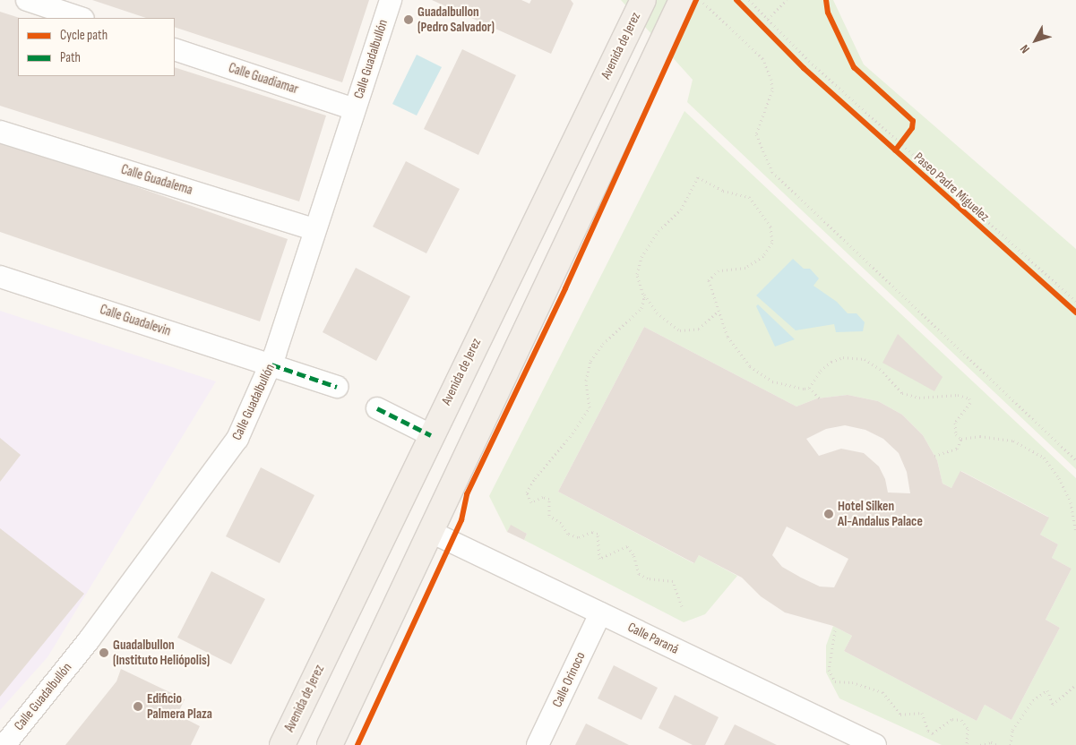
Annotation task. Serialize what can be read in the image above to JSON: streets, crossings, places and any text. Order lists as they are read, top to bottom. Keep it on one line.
{"streets":{"main road":["Avenida de Jerez"],"street":["Calle Guadalbullón","Calle Guadiamar","Calle Guadalema","Calle Guadalevin","Calle Paraná","Calle Orinoco"],"cycle path":["Paseo Padre Miguelez"]},"crossings":[["Calle Guadalbullón","Calle Guadiamar"],["Calle Guadalbullón","Calle Guadalema"],["Calle Guadalbullón","Calle Guadalevin"],["Calle Paraná","Calle Orinoco"]],"places":["Guadalbullon (Pedro Salvador)","Hotel Silken Al-Andalus Palace","Guadalbullon (Instituto Heliópolis)","Edificio Palmera Plaza"],"legend":["Cycle path","Path"],"north":"bottom left"}
